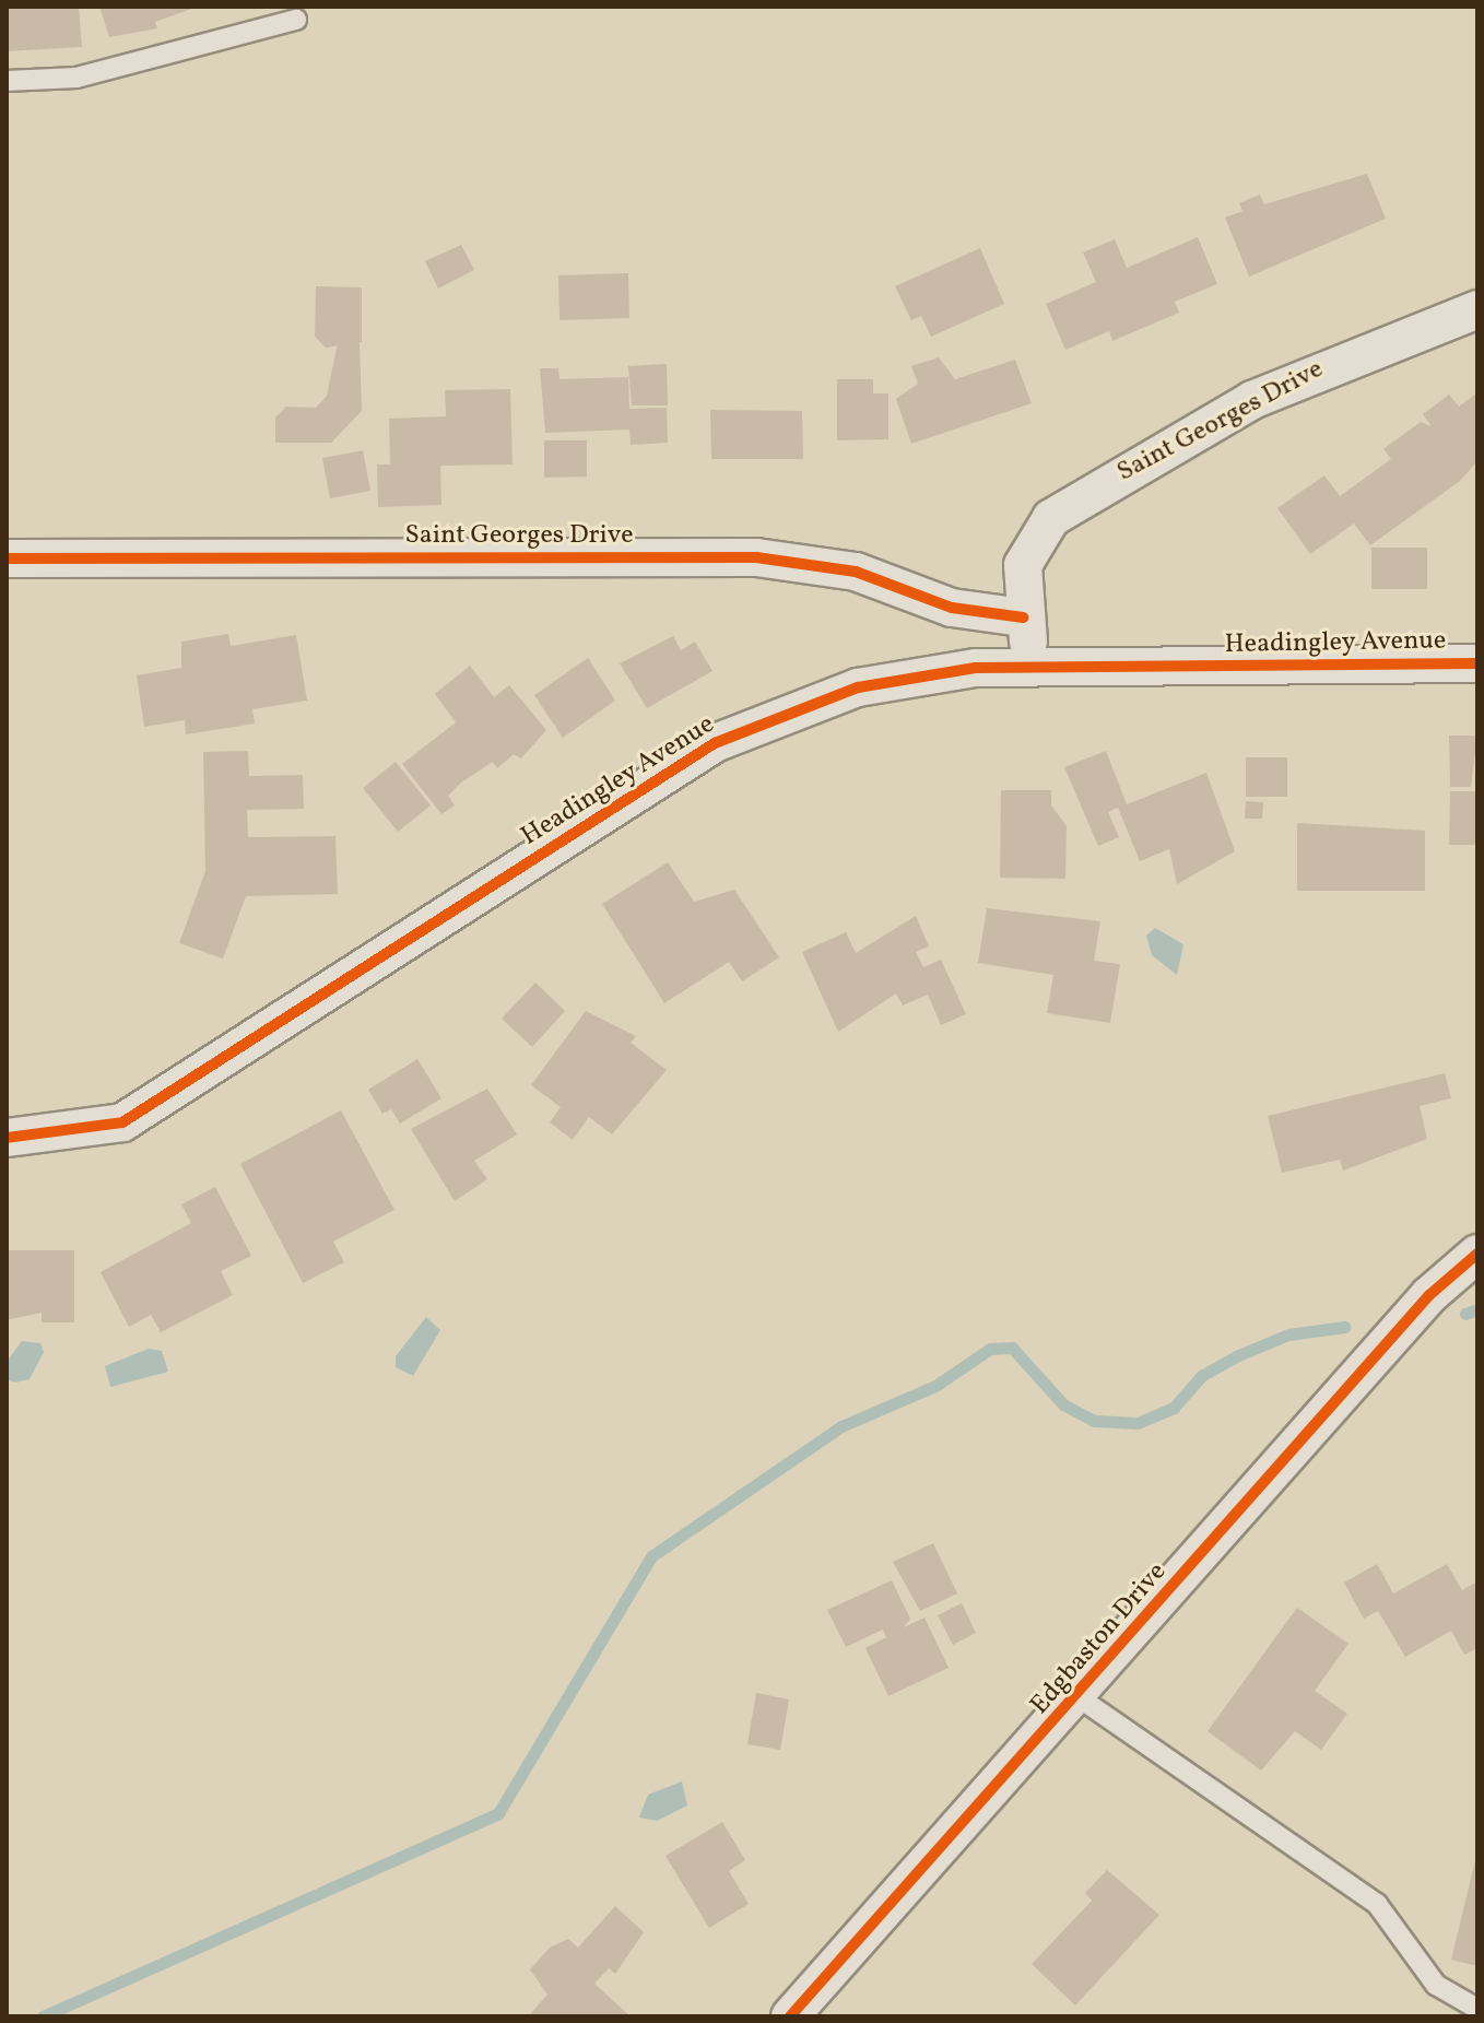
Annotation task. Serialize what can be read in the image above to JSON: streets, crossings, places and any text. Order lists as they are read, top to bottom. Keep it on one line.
{"streets":{"street":["Saint Georges Drive","Headingley Avenue","Edgbaston Drive"]}}
